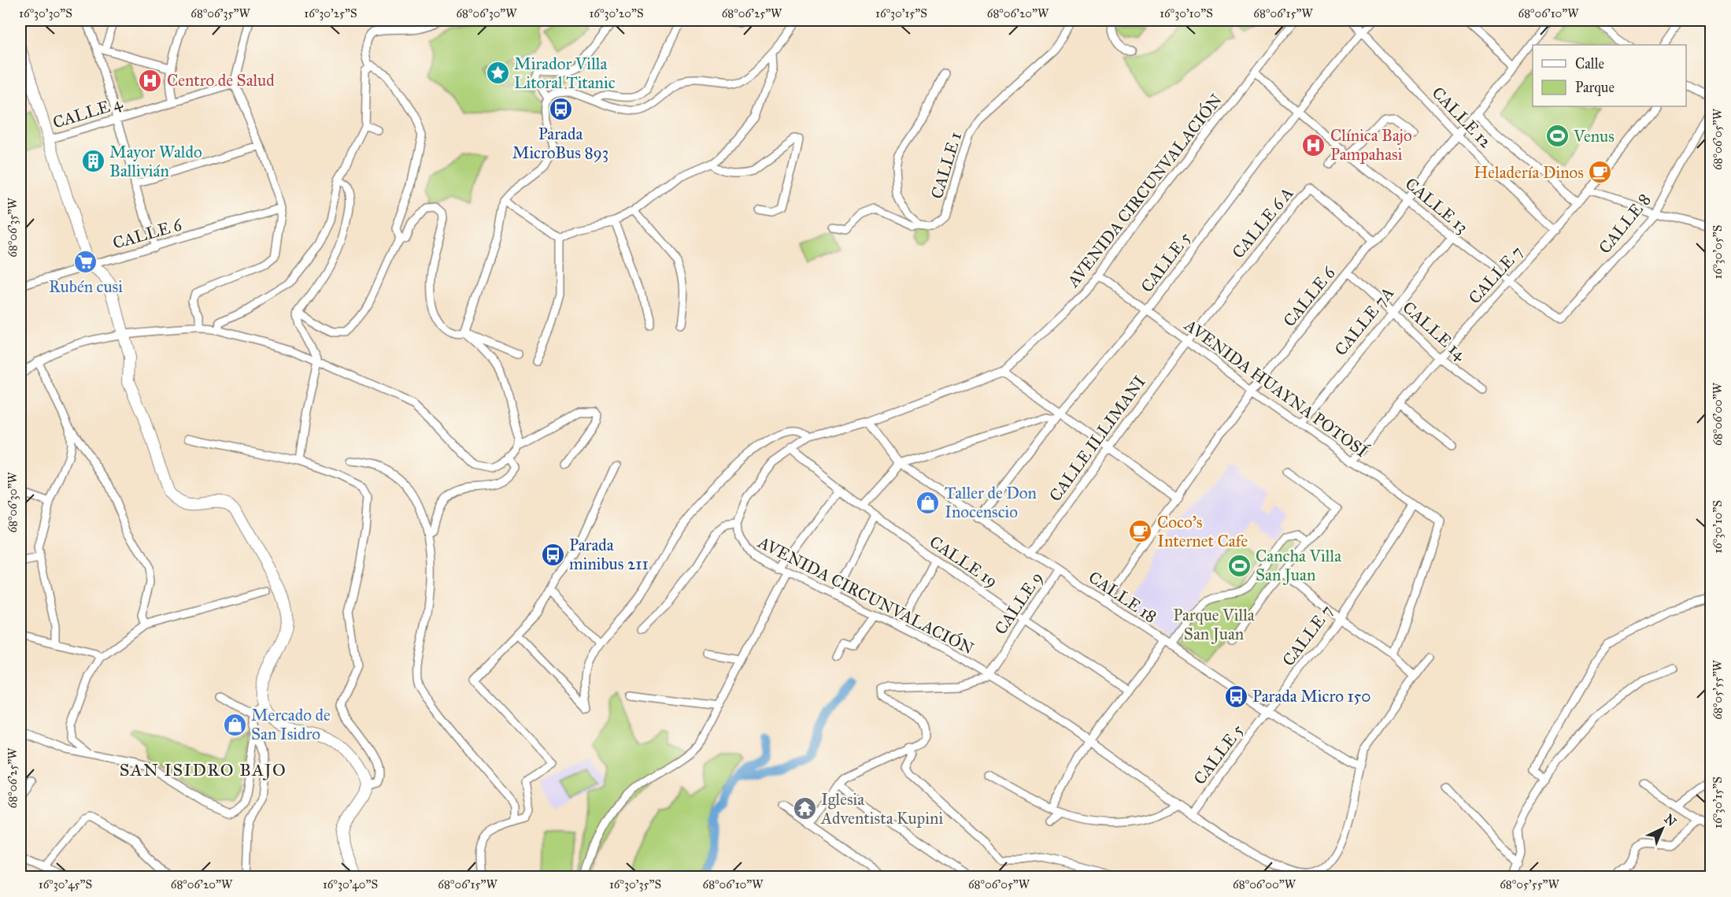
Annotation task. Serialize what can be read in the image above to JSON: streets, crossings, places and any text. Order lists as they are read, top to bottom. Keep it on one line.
{"streets":{"street":["CALLE 4","CALLE 12","CALLE 1","AVENIDA CIRCUNVALACIÓN","CALLE 13","CALLE 6 A","CALLE 8","CALLE 6","CALLE 5","CALLE 7","CALLE 7A","CALLE 14","AVENIDA HUAYNA POTOSÍ","CALLE ILLIMANI","CALLE 19","CALLE 18","CALLE 9"]},"crossings":[["CALLE 12","CALLE 6"],["CALLE 12","CALLE 5"],["CALLE 12","CALLE 7"],["AVENIDA CIRCUNVALACIÓN","CALLE 13"],["AVENIDA CIRCUNVALACIÓN","CALLE 5"],["AVENIDA CIRCUNVALACIÓN","AVENIDA HUAYNA POTOSÍ"],["AVENIDA CIRCUNVALACIÓN","CALLE 19"],["AVENIDA CIRCUNVALACIÓN","CALLE 18"],["AVENIDA CIRCUNVALACIÓN","CALLE 9"],["CALLE 13","CALLE 8"],["CALLE 13","CALLE 6"],["CALLE 13","CALLE 5"],["CALLE 13","CALLE 7"],["CALLE 13","CALLE 7A"],["CALLE 6 A","CALLE 6"],["CALLE 6 A","AVENIDA HUAYNA POTOSÍ"],["CALLE 6 A","CALLE ILLIMANI"],["CALLE 6","CALLE 14"],["CALLE 6","AVENIDA HUAYNA POTOSÍ"],["CALLE 6","CALLE 18"],["CALLE 5","CALLE 7"],["CALLE 5","AVENIDA HUAYNA POTOSÍ"],["CALLE 5","CALLE 18"],["CALLE 7","CALLE 14"],["CALLE 7","AVENIDA HUAYNA POTOSÍ"],["CALLE 7","CALLE 18"],["CALLE 7A","CALLE 14"],["CALLE 7A","AVENIDA HUAYNA POTOSÍ"],["AVENIDA HUAYNA POTOSÍ","CALLE ILLIMANI"],["CALLE ILLIMANI","CALLE 18"],["CALLE 19","CALLE 9"],["CALLE 18","CALLE 9"]],"districts":["SAN ISIDRO BAJO"],"parks":["Parque Villa San Juan"],"places":{"place":["Mirador Villa Litoral Titanic"],"hospital":["Centro de Salud","Clínica Bajo Pampahasi"],"bus stop":["Parada MicroBus 893","Parada minibus 211","Parada Micro 150"],"sports":["Venus","Cancha Villa San Juan"],"building":["Mayor Waldo Ballivián"],"cafe":["Heladería Dinos","Coco's Internet Cafe"],"supermarket":["Rubén cusi"],"shop":["Taller de Don Inocenscio","Mercado de San Isidro"],"temple":["Iglesia Adventista Kupini"]},"legend":["Calle","Parque"],"north":"top right","coordinates":["16°30'30\"S","68°06'35\"W","16°30'25\"S","68°06'30\"W","16°30'20\"S","68°06'25\"W","16°30'15\"S","68°06'20\"W","16°30'10\"S","68°06'15\"W","68°06'10\"W","68°06'05\"W","16°30'05\"S","68°06'00\"W","68°05'55\"W","16°30'45\"S","16°30'40\"S","16°30'35\"S"]}
